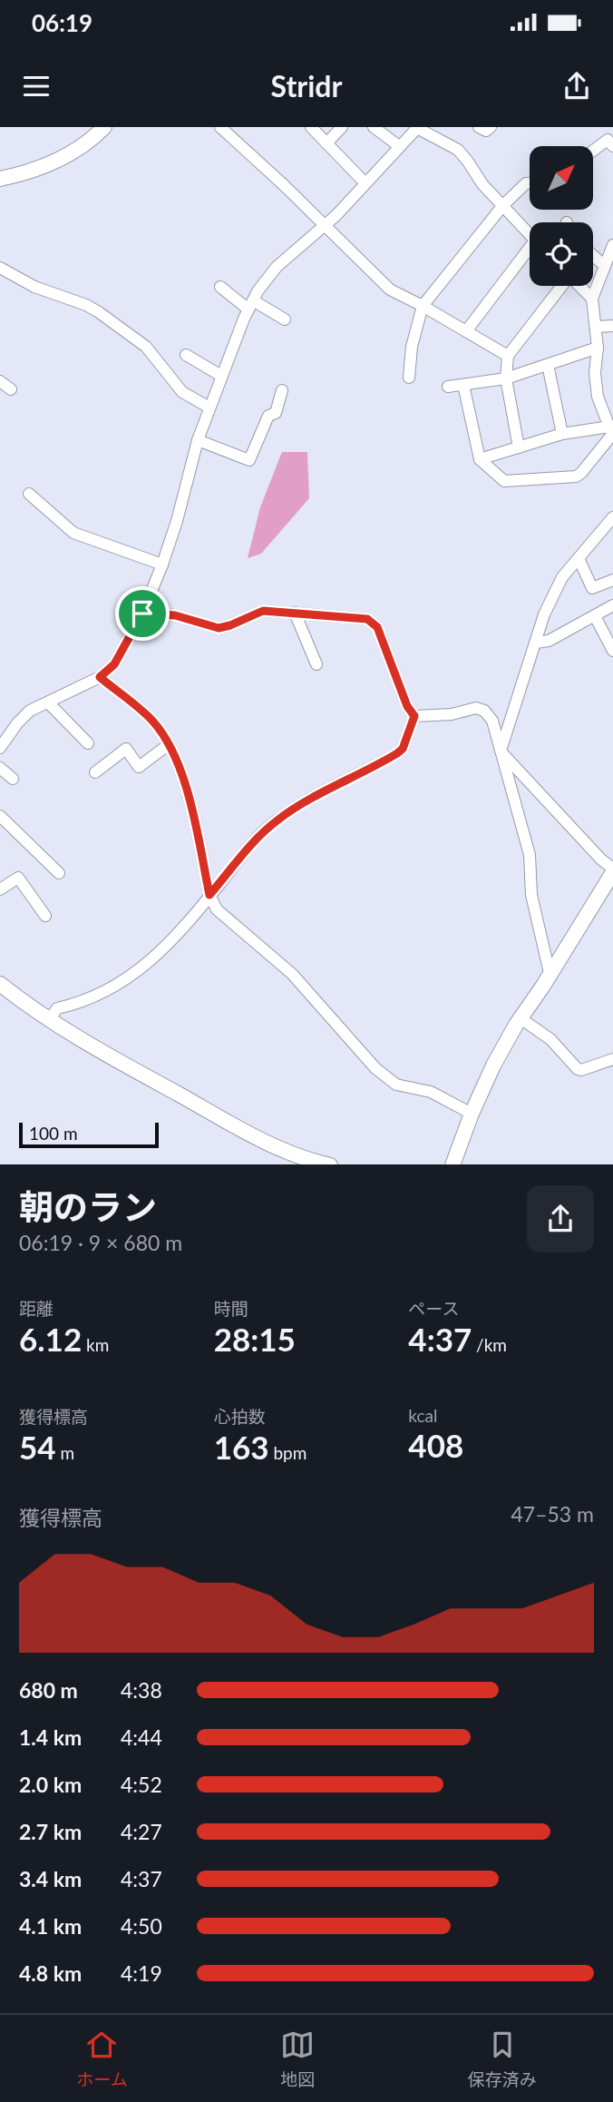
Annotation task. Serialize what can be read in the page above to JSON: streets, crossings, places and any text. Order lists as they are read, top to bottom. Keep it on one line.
{"scale_bar":"100 m","north":"top right","page":{"status":"06:19","header":"Stridr","scale":"100 m","heading":["朝のラン","06:19 · 9 × 680 m"],"stats":[["距離","6.12 km"],["時間","28:15"],["ペース","4:37 /km"],["獲得標高","54 m"],["心拍数","163 bpm"],["kcal","408"]],"chart":["獲得標高","47–53 m"],"list":[{"name":"680 m","note":"4:38"},{"name":"1.4 km","note":"4:44"},{"name":"2.0 km","note":"4:52"},{"name":"2.7 km","note":"4:27"},{"name":"3.4 km","note":"4:37"},{"name":"4.1 km","note":"4:50"},{"name":"4.8 km","note":"4:19"}],"tabs":["ホーム","地図","保存済み"]}}
